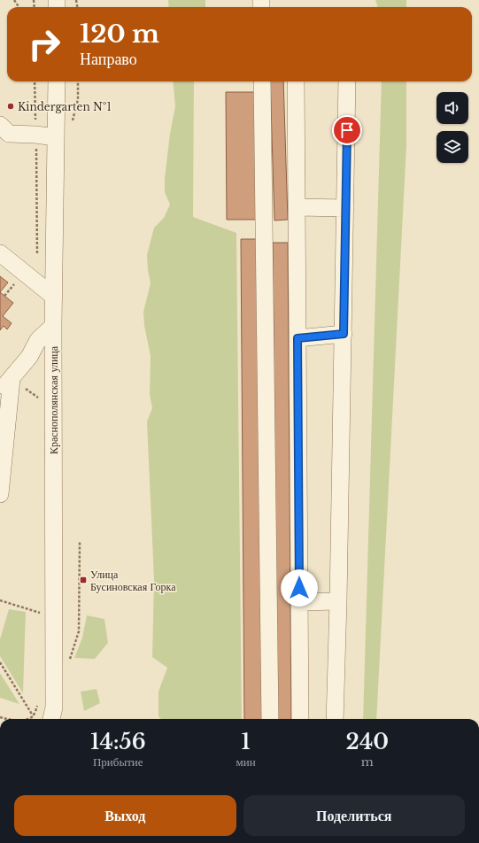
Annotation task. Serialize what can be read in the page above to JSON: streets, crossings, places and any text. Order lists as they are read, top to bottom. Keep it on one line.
{"streets":{"street":["Краснополянская улица"]},"places":{"other":["Kindergarten №1"],"transit":["Улица Бусиновская Горка"]},"page":{"turn":["120 m","Направо"],"eta":["14:56","Прибытие","1","мин","240","m"],"buttons":["Выход","Поделиться"]}}
